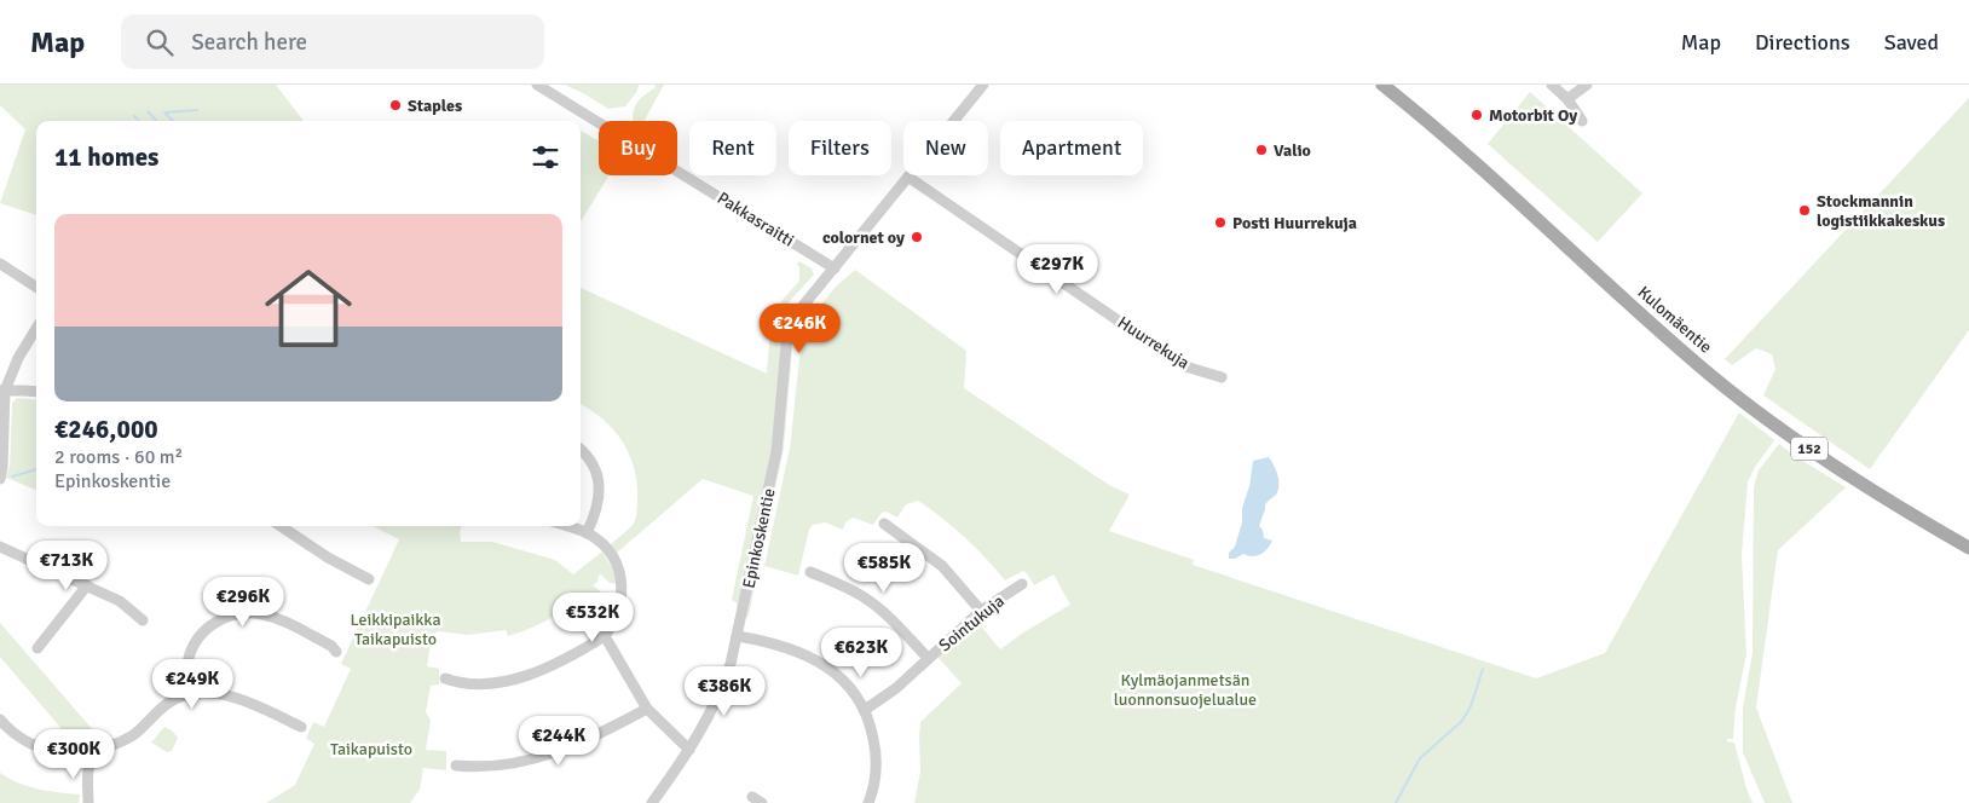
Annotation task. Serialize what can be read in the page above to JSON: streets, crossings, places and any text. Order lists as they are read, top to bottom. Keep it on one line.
{"streets":{"main road":["Kulomäentie","152"],"street":["Pakkasraitti","Huurrekuja","Epinkoskentie","Sointukuja"]},"crossings":[["Pakkasraitti","Epinkoskentie"]],"parks":["Leikkipaikka Taikapuisto","Kylmäojanmetsän luonnonsuojelualue","Taikapuisto"],"places":["Staples","Motorbit Oy","Valio","Stockmannin logistiikkakeskus","Posti Huurrekuja","colornet oy"],"page":{"header":"Map","search":"Search here","nav":["Map","Directions","Saved"],"chip":["Buy","Rent","Filters","New","Apartment"],"heading":"11 homes","list":[{"name":"€246,000","note":"2 rooms · 60 m² · Epinkoskentie"}],"price":["€297K","€246K","€713K","€585K","€296K","€532K","€623K","€249K","€386K","€244K","€300K"]}}
